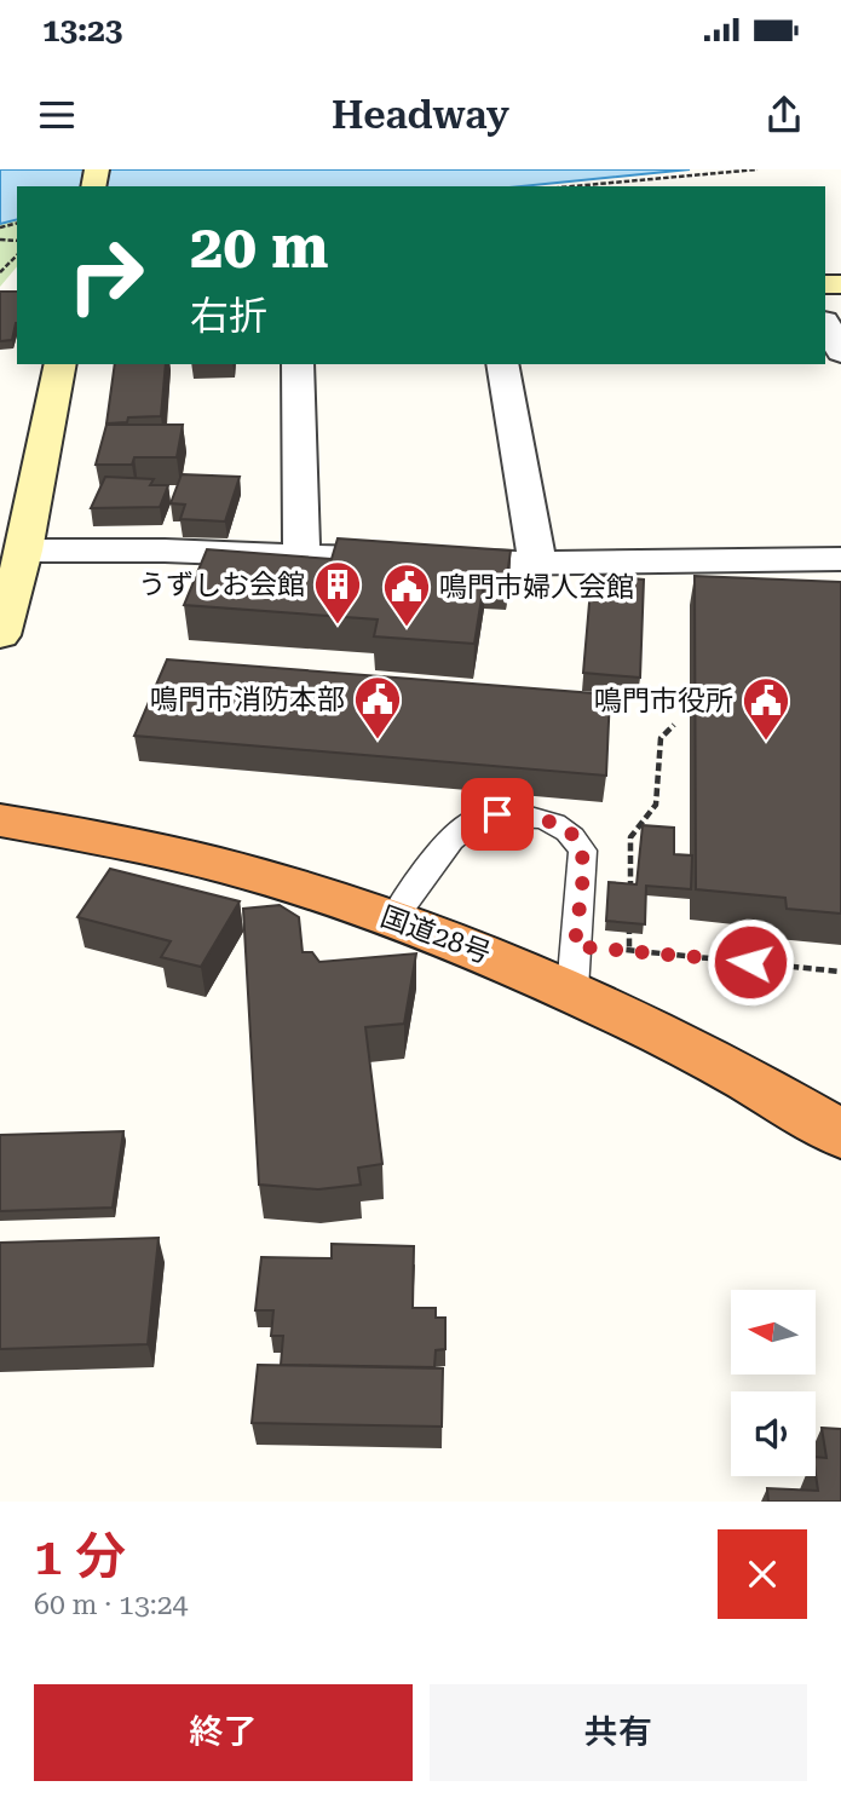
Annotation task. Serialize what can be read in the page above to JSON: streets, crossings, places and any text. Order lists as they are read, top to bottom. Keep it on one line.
{"streets":{"highway":["国道28号"]},"places":{"building":["うずしお会館"],"public building":["鳴門市婦人会館","鳴門市消防本部","鳴門市役所"]},"north":"left","page":{"status":"13:23","header":"Headway","turn":["20 m","右折"],"heading":["1 分","60 m · 13:24"],"buttons":["終了","共有"]}}
